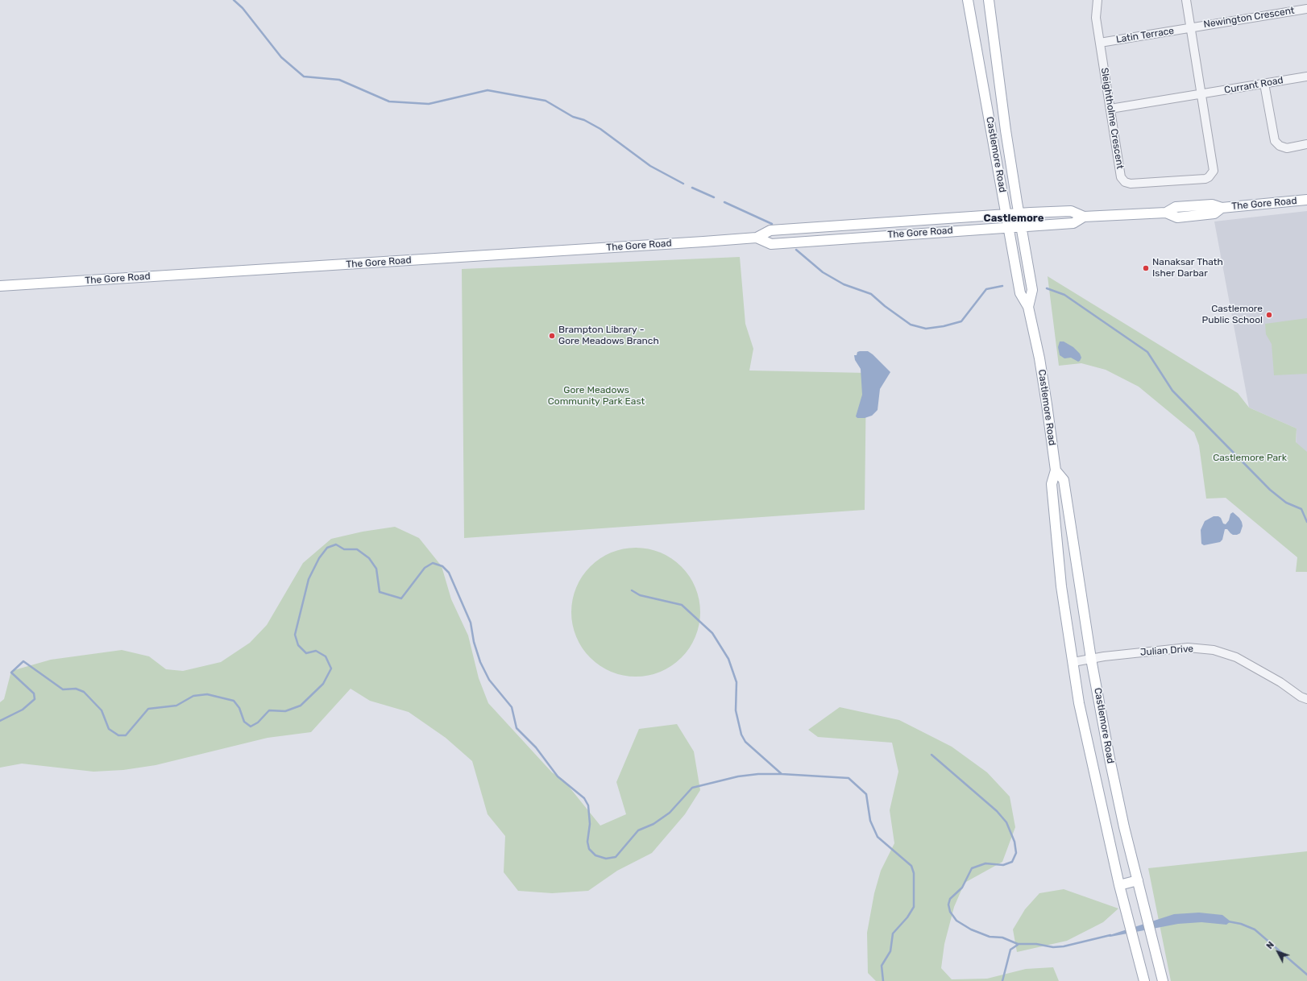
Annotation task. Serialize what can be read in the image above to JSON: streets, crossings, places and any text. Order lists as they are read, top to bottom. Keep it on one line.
{"streets":{"main road":["Castlemore Road","The Gore Road"],"street":["Newington Crescent","Latin Terrace","Currant Road","Sleightholme Crescent","Julian Drive"]},"crossings":[["Newington Crescent","Latin Terrace"],["Newington Crescent","Sleightholme Crescent"],["Latin Terrace","Sleightholme Crescent"],["Currant Road","Sleightholme Crescent"],["Castlemore Road","The Gore Road"],["Castlemore Road","Julian Drive"]],"districts":["Castlemore"],"parks":["Gore Meadows Community Park East","Castlemore Park"],"places":["Nanaksar Thath Isher Darbar","Castlemore Public School","Brampton Library - Gore Meadows Branch"],"north":"top left"}
